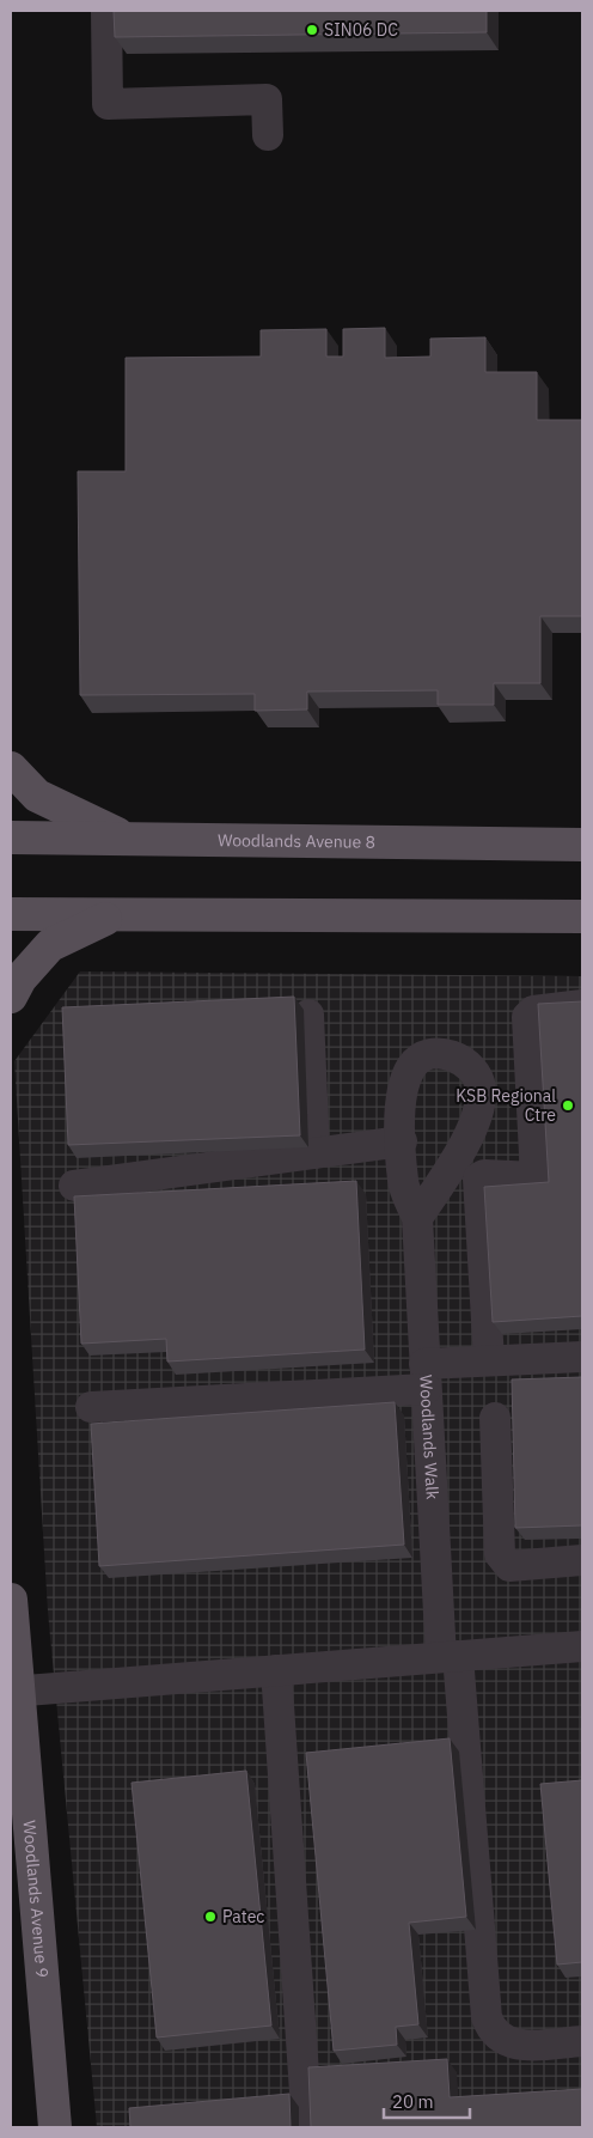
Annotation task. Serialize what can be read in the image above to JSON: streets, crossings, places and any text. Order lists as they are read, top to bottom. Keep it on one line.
{"streets":{"main road":["Woodlands Avenue 8","Woodlands Avenue 9"],"street":["Woodlands Walk"]},"places":["SIN06 DC","KSB Regional Ctre","Patec"],"scale_bar":"20 m"}
